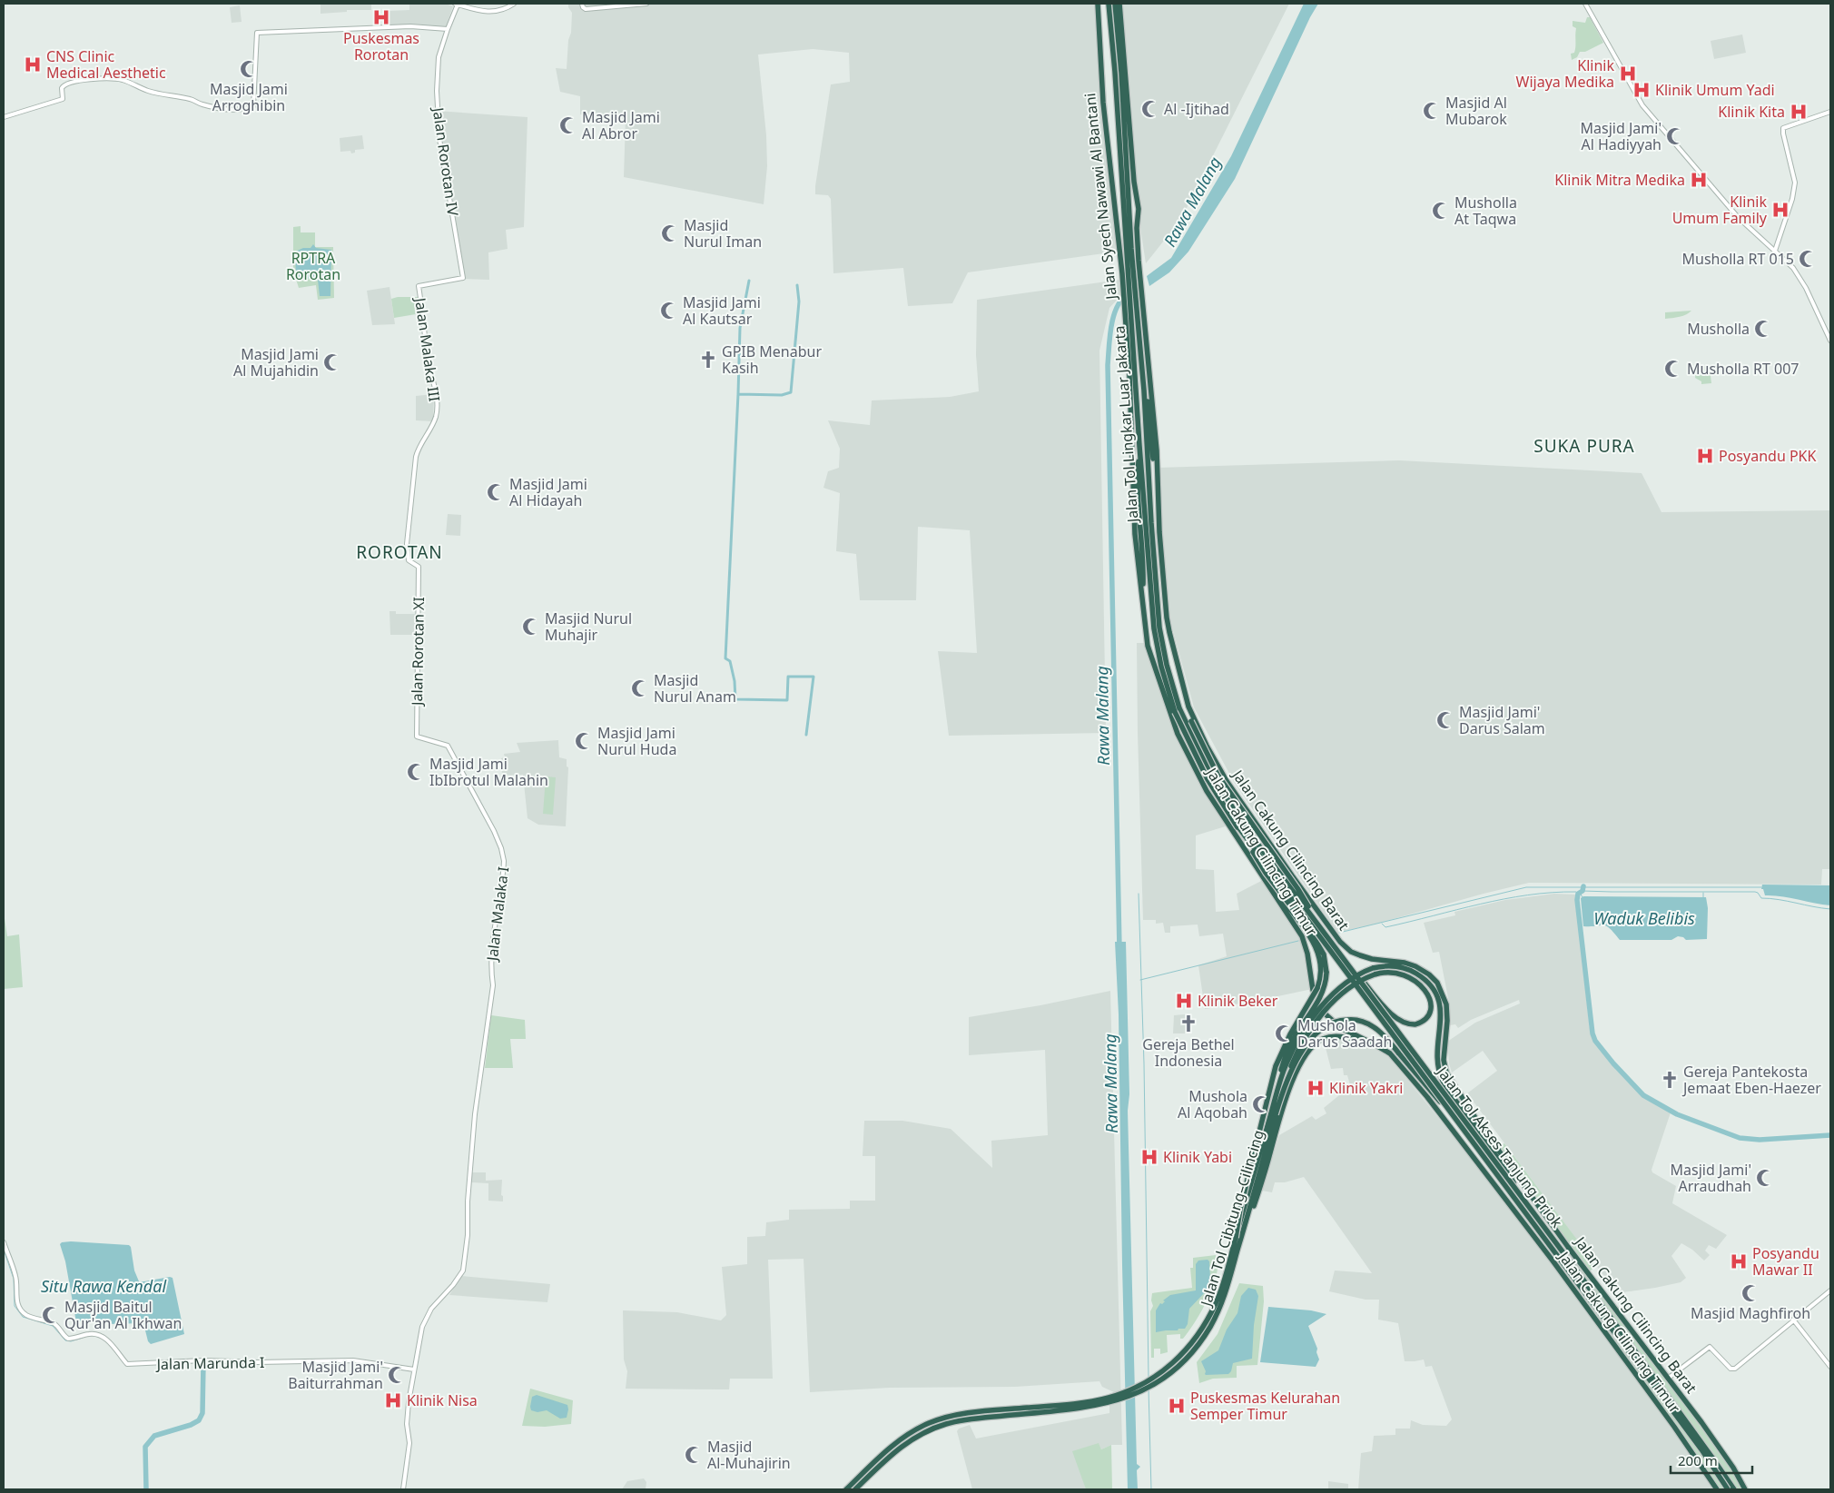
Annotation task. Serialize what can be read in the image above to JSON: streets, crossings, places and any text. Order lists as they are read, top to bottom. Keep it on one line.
{"streets":{"highway":["Jalan Syech Nawawi Al Bantani","Jalan Tol Lingkar Luar Jakarta","Jalan Cakung Cilincing Barat","Jalan Cakung Cilincing Timur","Jalan Tol Akses Tanjung Priok","Jalan Tol Cibitung–Cilincing"],"street":["Jalan Rorotan IV","Jalan Malaka III","Jalan Rorotan XI","Jalan Malaka I","Jalan Marunda I"]},"crossings":[["Jalan Rorotan IV","Jalan Malaka III"],["Jalan Syech Nawawi Al Bantani","Jalan Tol Lingkar Luar Jakarta"],["Jalan Syech Nawawi Al Bantani","Jalan Cakung Cilincing Barat"],["Jalan Syech Nawawi Al Bantani","Jalan Cakung Cilincing Timur"],["Jalan Malaka III","Jalan Rorotan XI"],["Jalan Tol Lingkar Luar Jakarta","Jalan Tol Akses Tanjung Priok"],["Jalan Rorotan XI","Jalan Malaka I"],["Jalan Malaka I","Jalan Marunda I"]],"districts":["SUKA PURA","ROROTAN"],"water":["Rawa Malang","Waduk Belibis","Situ Rawa Kendal"],"parks":["RPTRA Rorotan"],"places":{"hospital":["Puskesmas Rorotan","CNS Clinic Medical Aesthetic","Klinik Wijaya Medika","Klinik Umum Yadi","Klinik Kita","Klinik Mitra Medika","Klinik Umum Family","Posyandu PKK","Klinik Beker","Klinik Yakri","Klinik Yabi","Posyandu Mawar II","Klinik Nisa","Puskesmas Kelurahan Semper Timur"],"mosque":["Masjid Jami Arroghibin","Al -Ijtihad","Masjid Al Mubarok","Masjid Jami Al Abror","Masjid Jami' Al Hadiyyah","Musholla At Taqwa","Masjid Nurul Iman","Musholla RT 015","Masjid Jami Al Kautsar","Musholla","Masjid Jami Al Mujahidin","Musholla RT 007","Masjid Jami Al Hidayah","Masjid Nurul Muhajir","Masjid Nurul Anam","Masjid Jami' Darus Salam","Masjid Jami Nurul Huda","Masjid Jami IbIbrotul Malahin","Mushola Darus Saadah","Mushola Al Aqobah","Masjid Jami' Arraudhah","Masjid Maghfiroh","Masjid Baitul Qur'an Al Ikhwan","Masjid Jami' Baiturrahman","Masjid Al-Muhajirin"],"church":["GPIB Menabur Kasih","Gereja Bethel Indonesia","Gereja Pantekosta Jemaat Eben-Haezer"]},"scale_bar":"200 m"}
